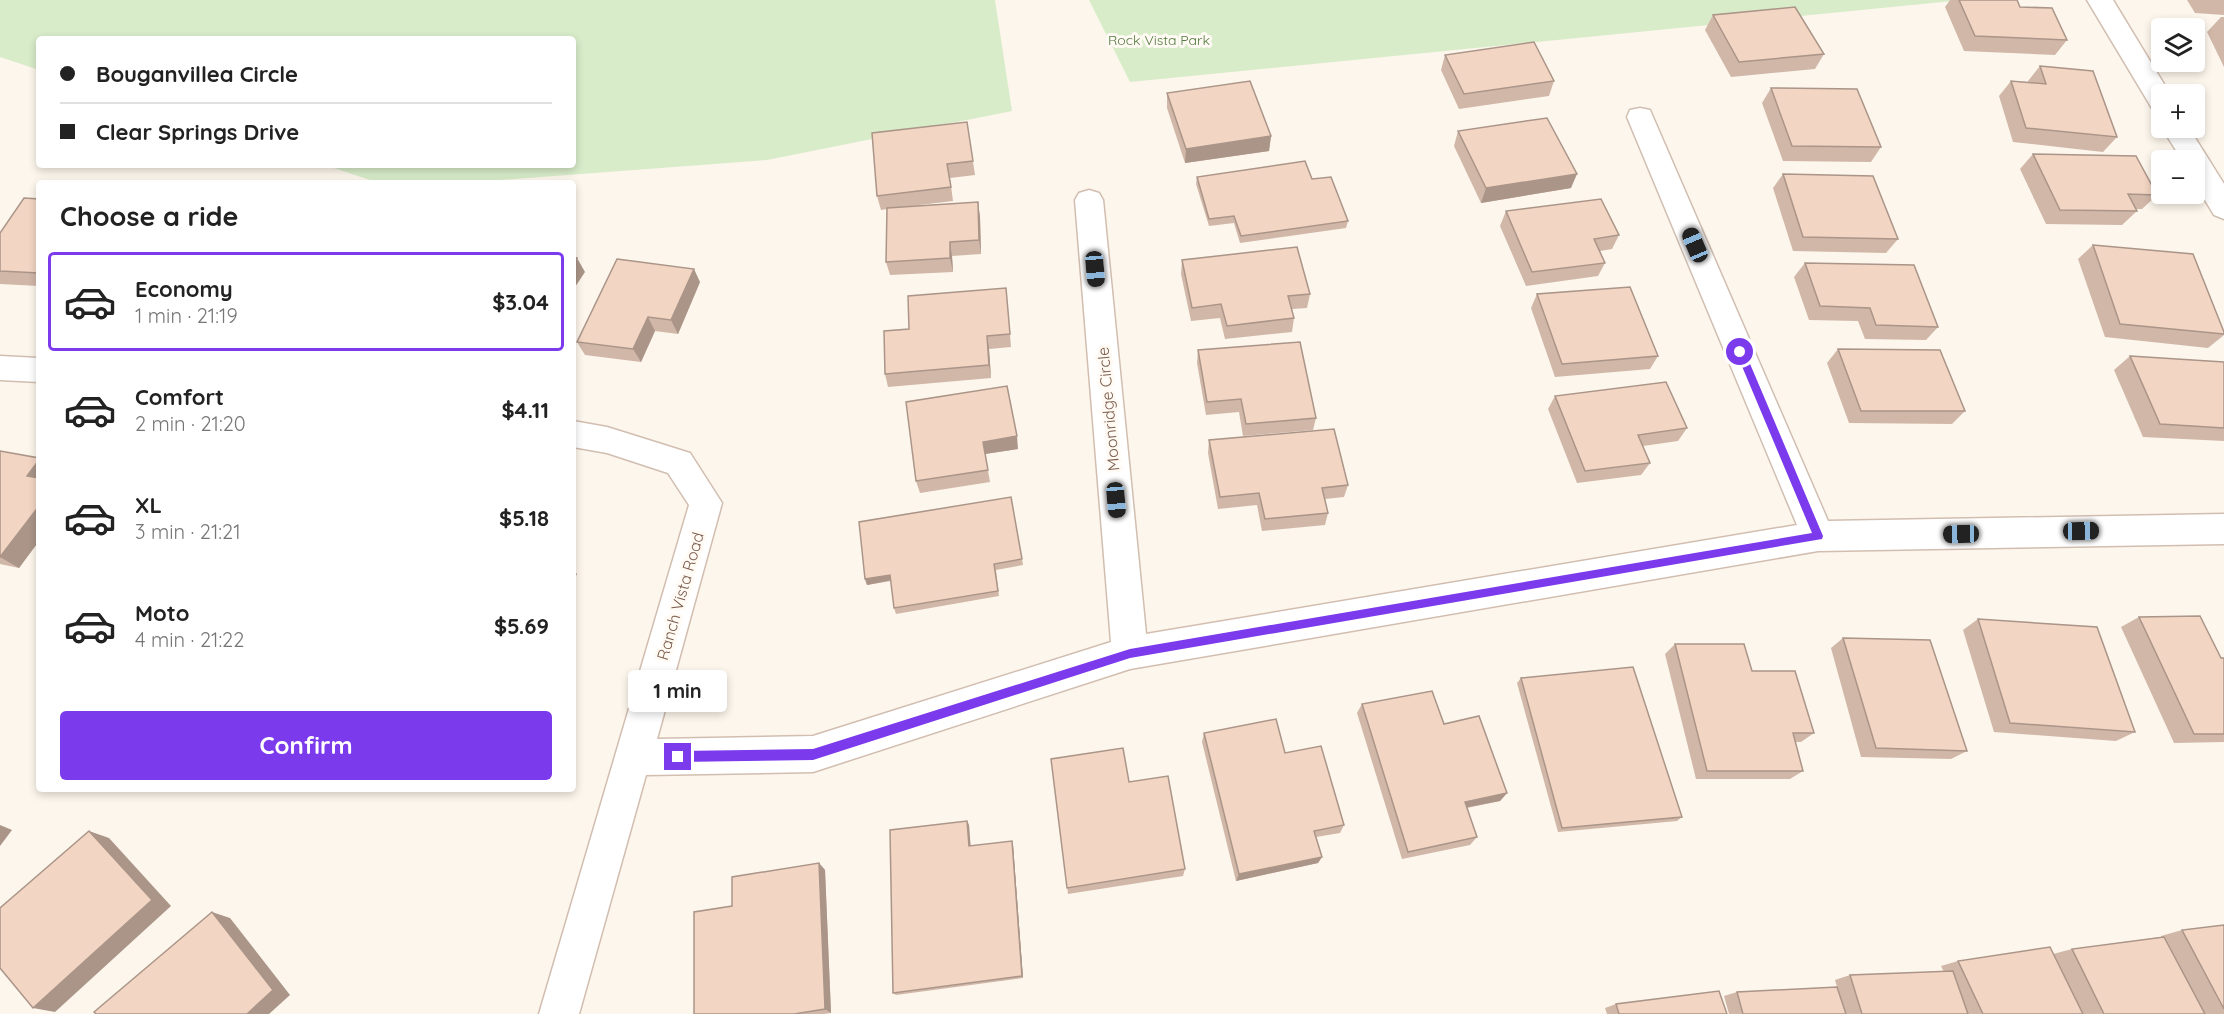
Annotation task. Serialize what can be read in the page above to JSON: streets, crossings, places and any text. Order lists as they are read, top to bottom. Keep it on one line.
{"streets":{"street":["Moonridge Circle","Ranch Vista Road"]},"parks":["Rock Vista Park"],"page":{"map_buttons":["+","−"],"banner":["Bouganvillea Circle","Clear Springs Drive"],"heading":"Choose a ride","list":[{"name":"Economy","note":"1 min · 21:19","value":"$3.04"},{"name":"Comfort","note":"2 min · 21:20","value":"$4.11"},{"name":"XL","note":"3 min · 21:21","value":"$5.18"},{"name":"Moto","note":"4 min · 21:22","value":"$5.69"}],"bubble":"1 min","buttons":"Confirm"}}
